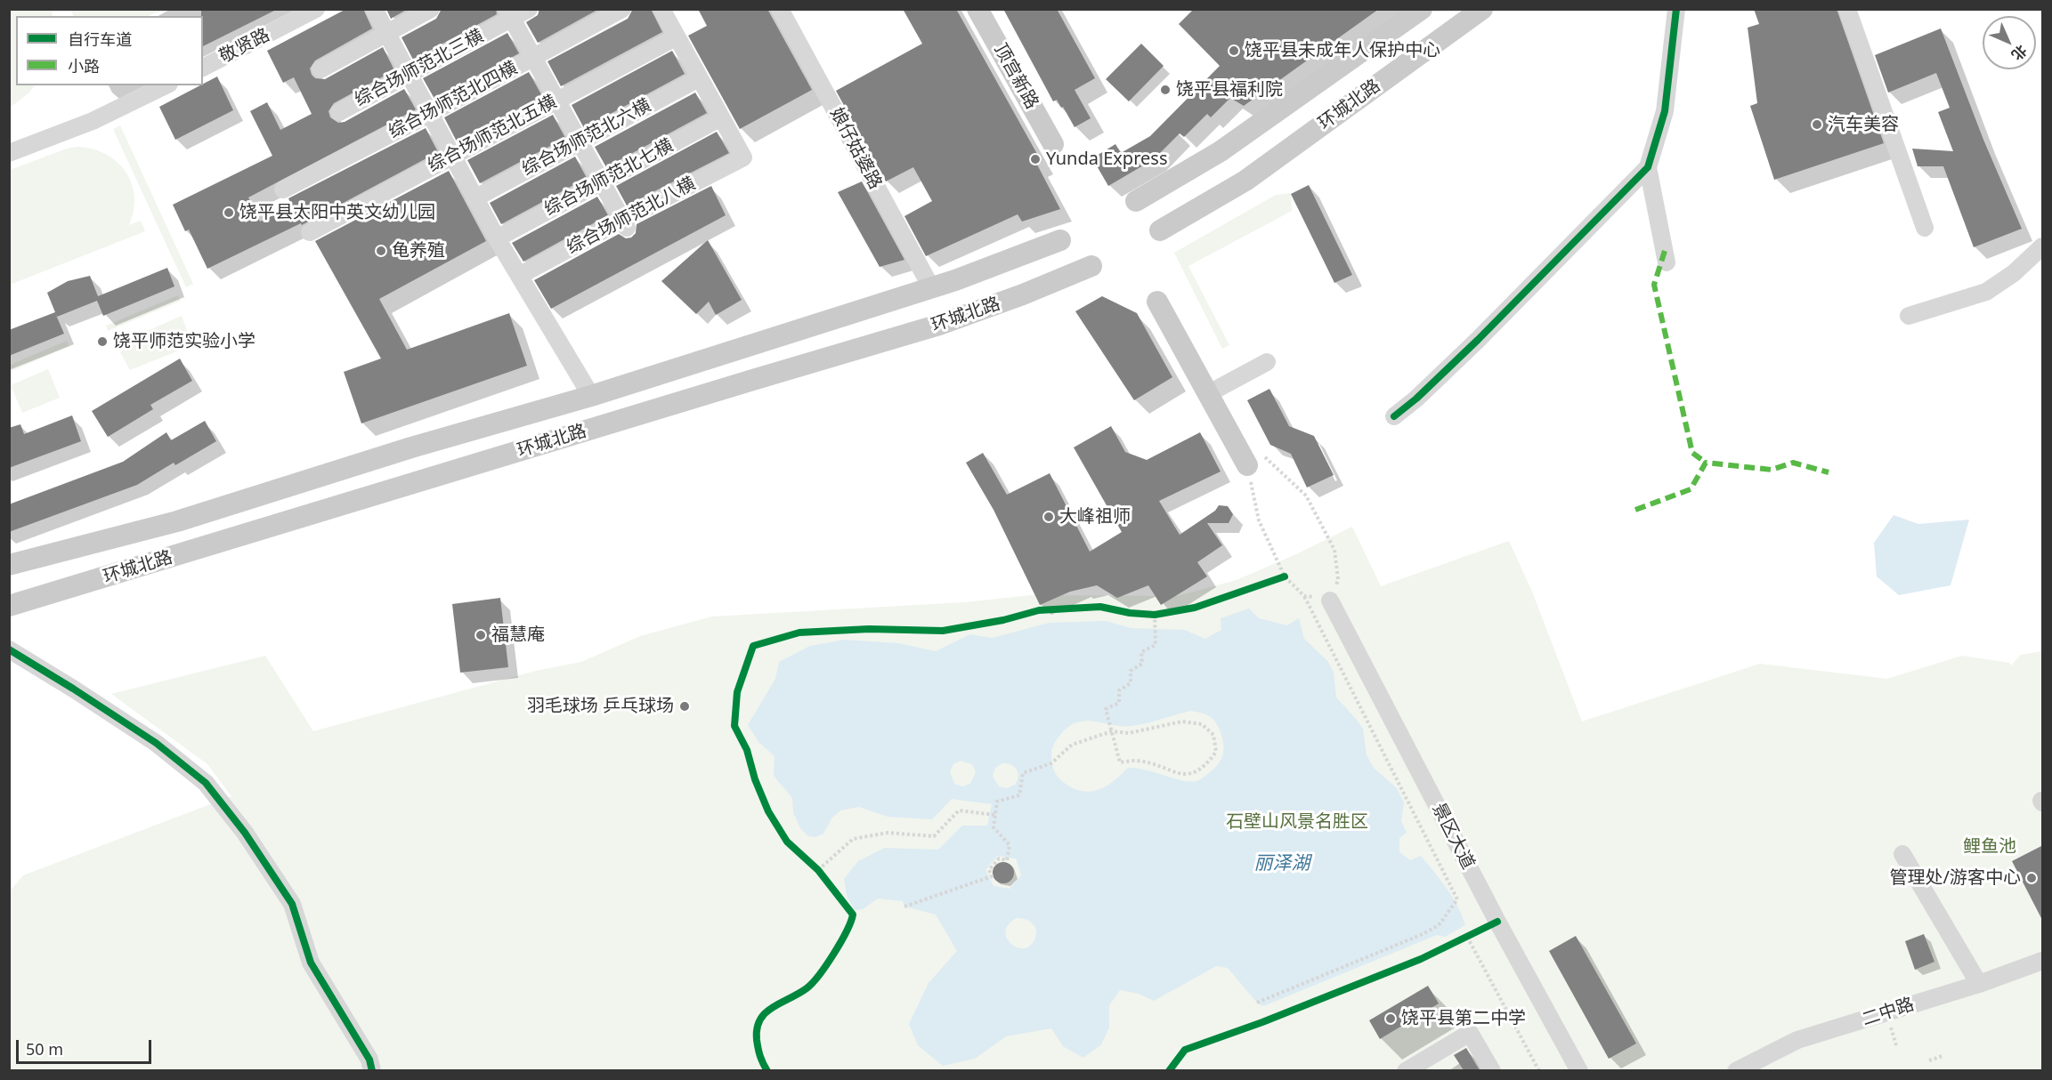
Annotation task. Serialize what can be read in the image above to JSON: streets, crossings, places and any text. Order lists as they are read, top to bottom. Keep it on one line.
{"streets":{"main road":["顶宫新路","环城北路"],"street":["敬贤路","综合场师范北三横","综合场师范北四横","综合场师范北五横","综合场师范北六横","娘仔姑婆路","综合场师范北七横","综合场师范北八横","景区大道","二中路"]},"crossings":[["环城北路","娘仔姑婆路"],["综合场师范北七横","综合场师范北八横"]],"water":["丽泽湖"],"parks":["石壁山风景名胜区","鲤鱼池"],"places":["饶平县未成年人保护中心","饶平县福利院","汽车美容","Yunda Express","饶平县太阳中英文幼儿园","龟养殖","饶平师范实验小学","大峰祖师","福慧庵","羽毛球场 乒乓球场","管理处/游客中心","饶平县第二中学"],"legend":["自行车道","小路"],"scale_bar":"50 m","north":"bottom right"}
